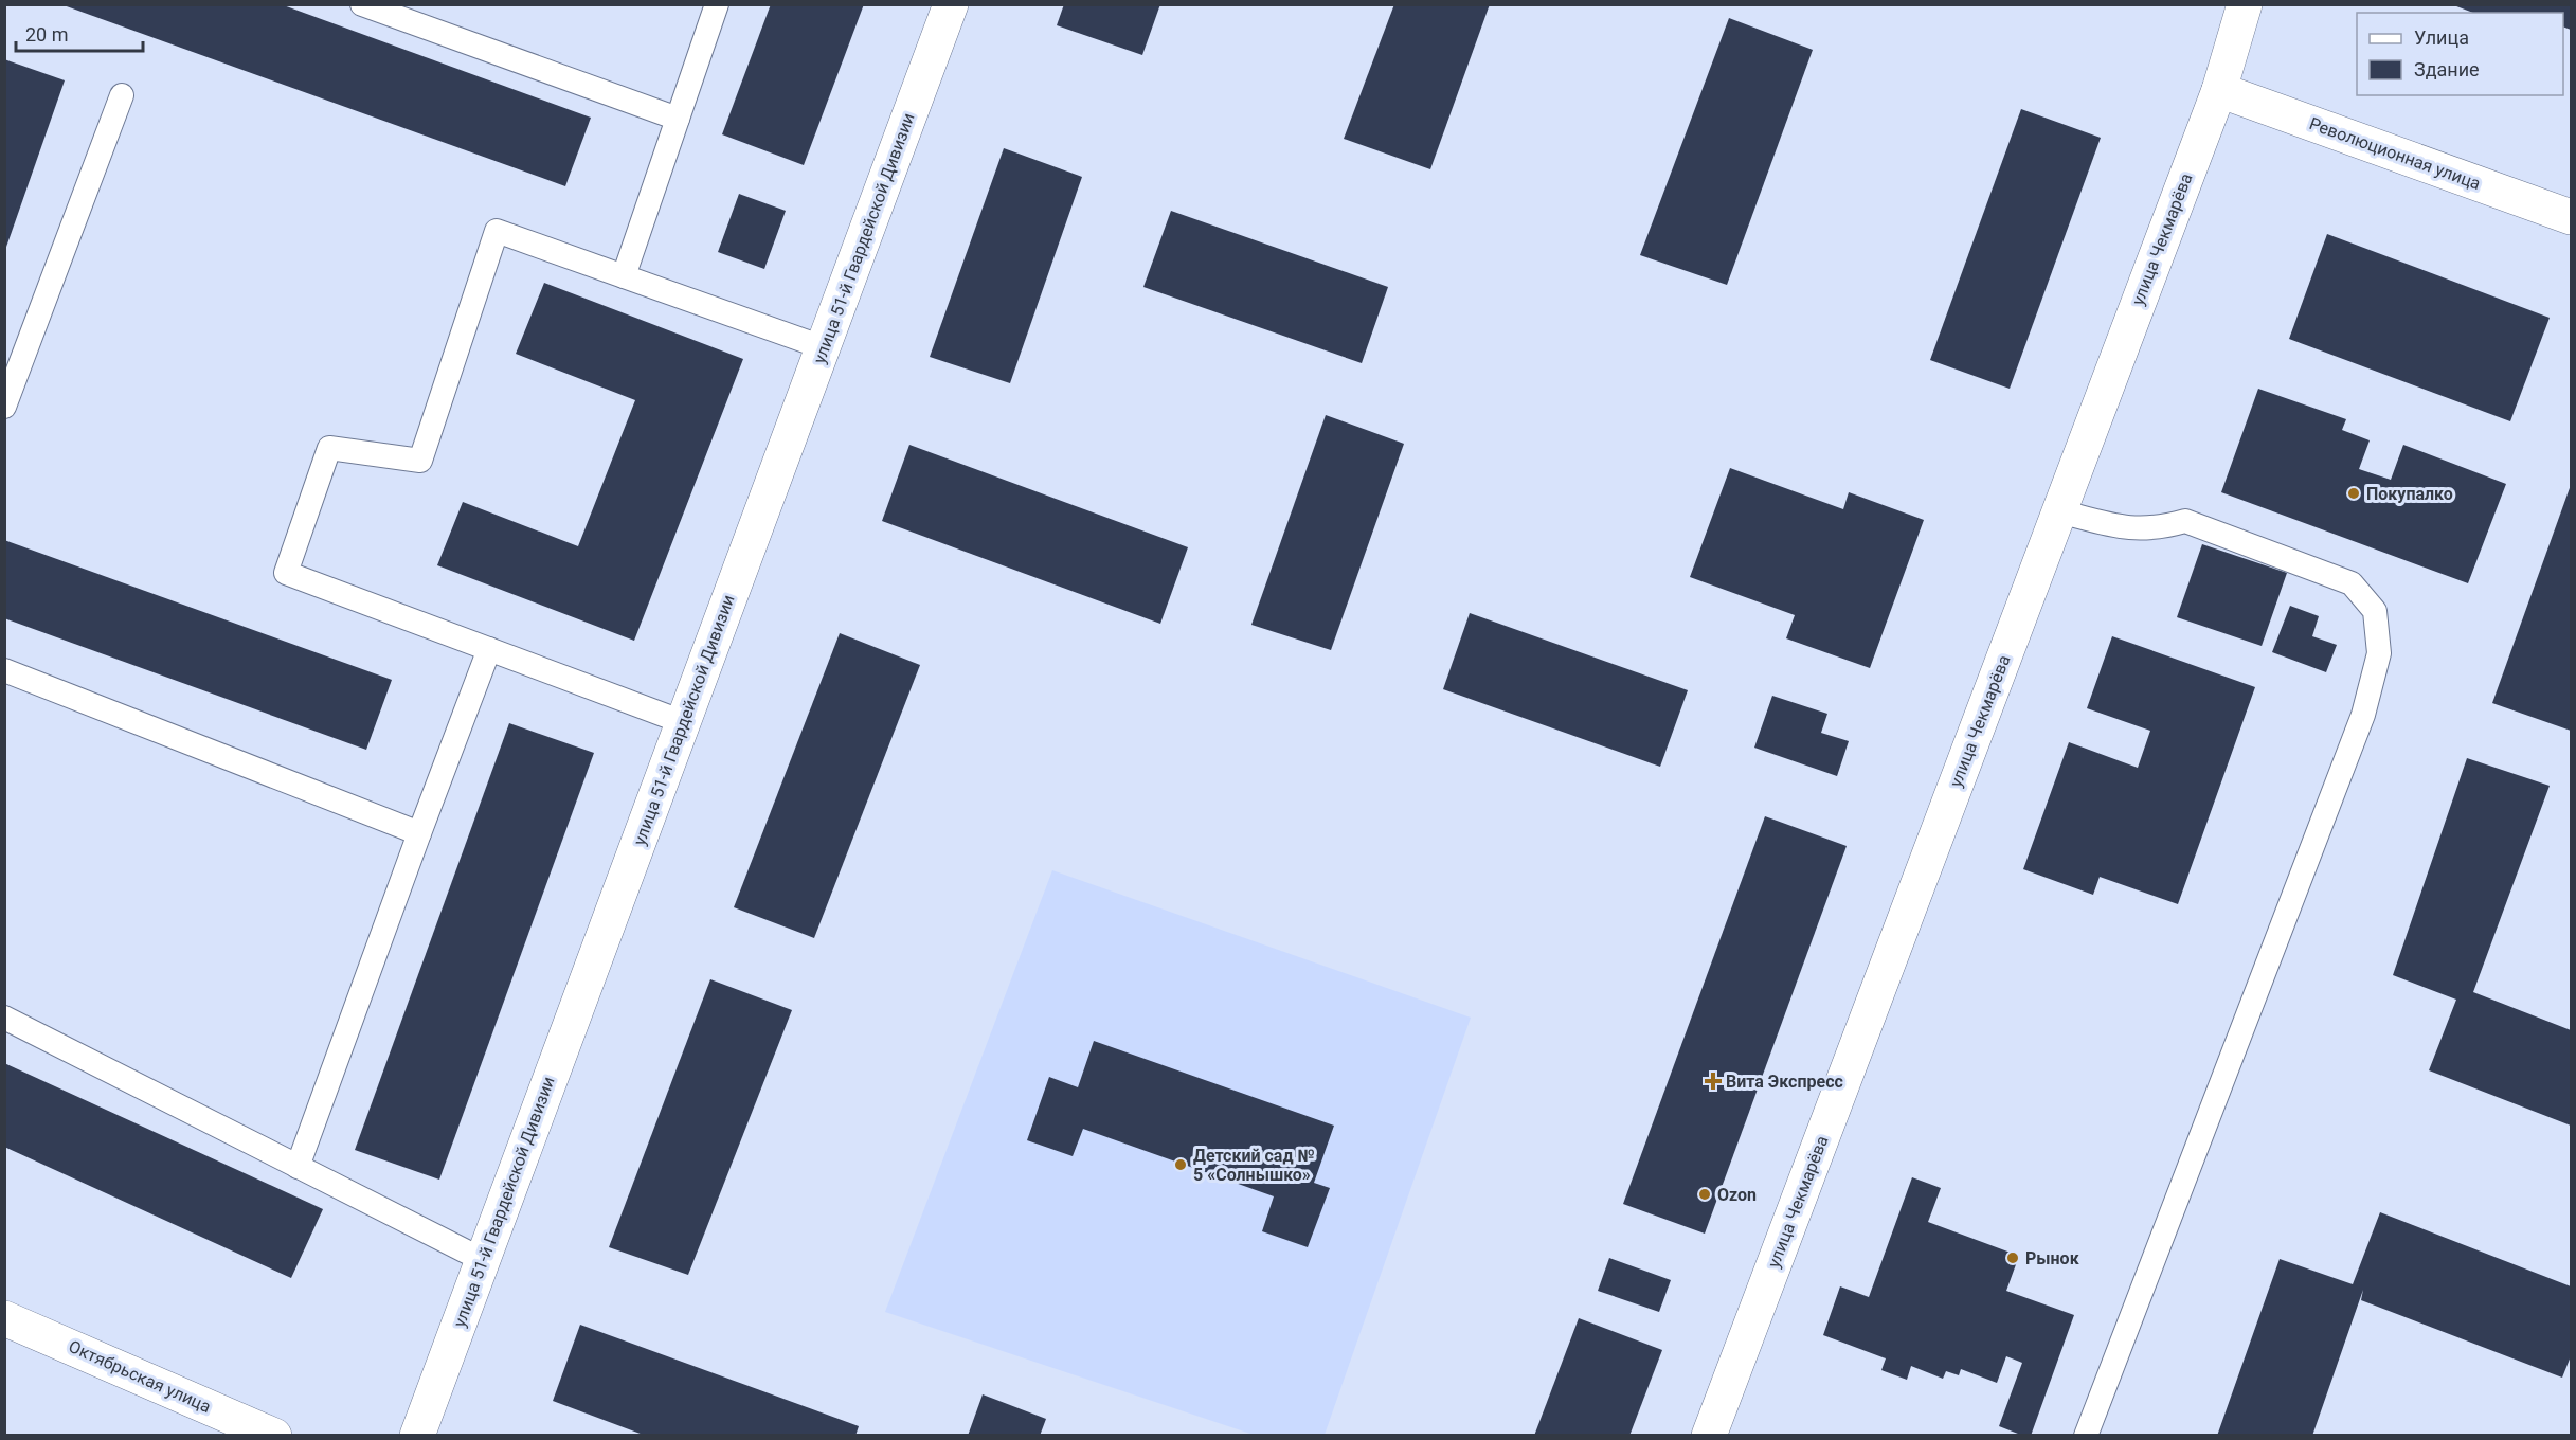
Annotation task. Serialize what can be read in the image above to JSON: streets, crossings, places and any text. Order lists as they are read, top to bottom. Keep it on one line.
{"streets":{"street":["Революционная улица","улица 51-й Гвардейской Дивизии","улица Чекмарёва","Октябрьская улица"]},"crossings":[["Революционная улица","улица Чекмарёва"]],"places":{"other":["Покупалко","Детский сад № 5 «Солнышко»","Ozon","Рынок"],"health":["Вита Экспресс"]},"legend":["Улица","Здание"],"scale_bar":"20 m"}
